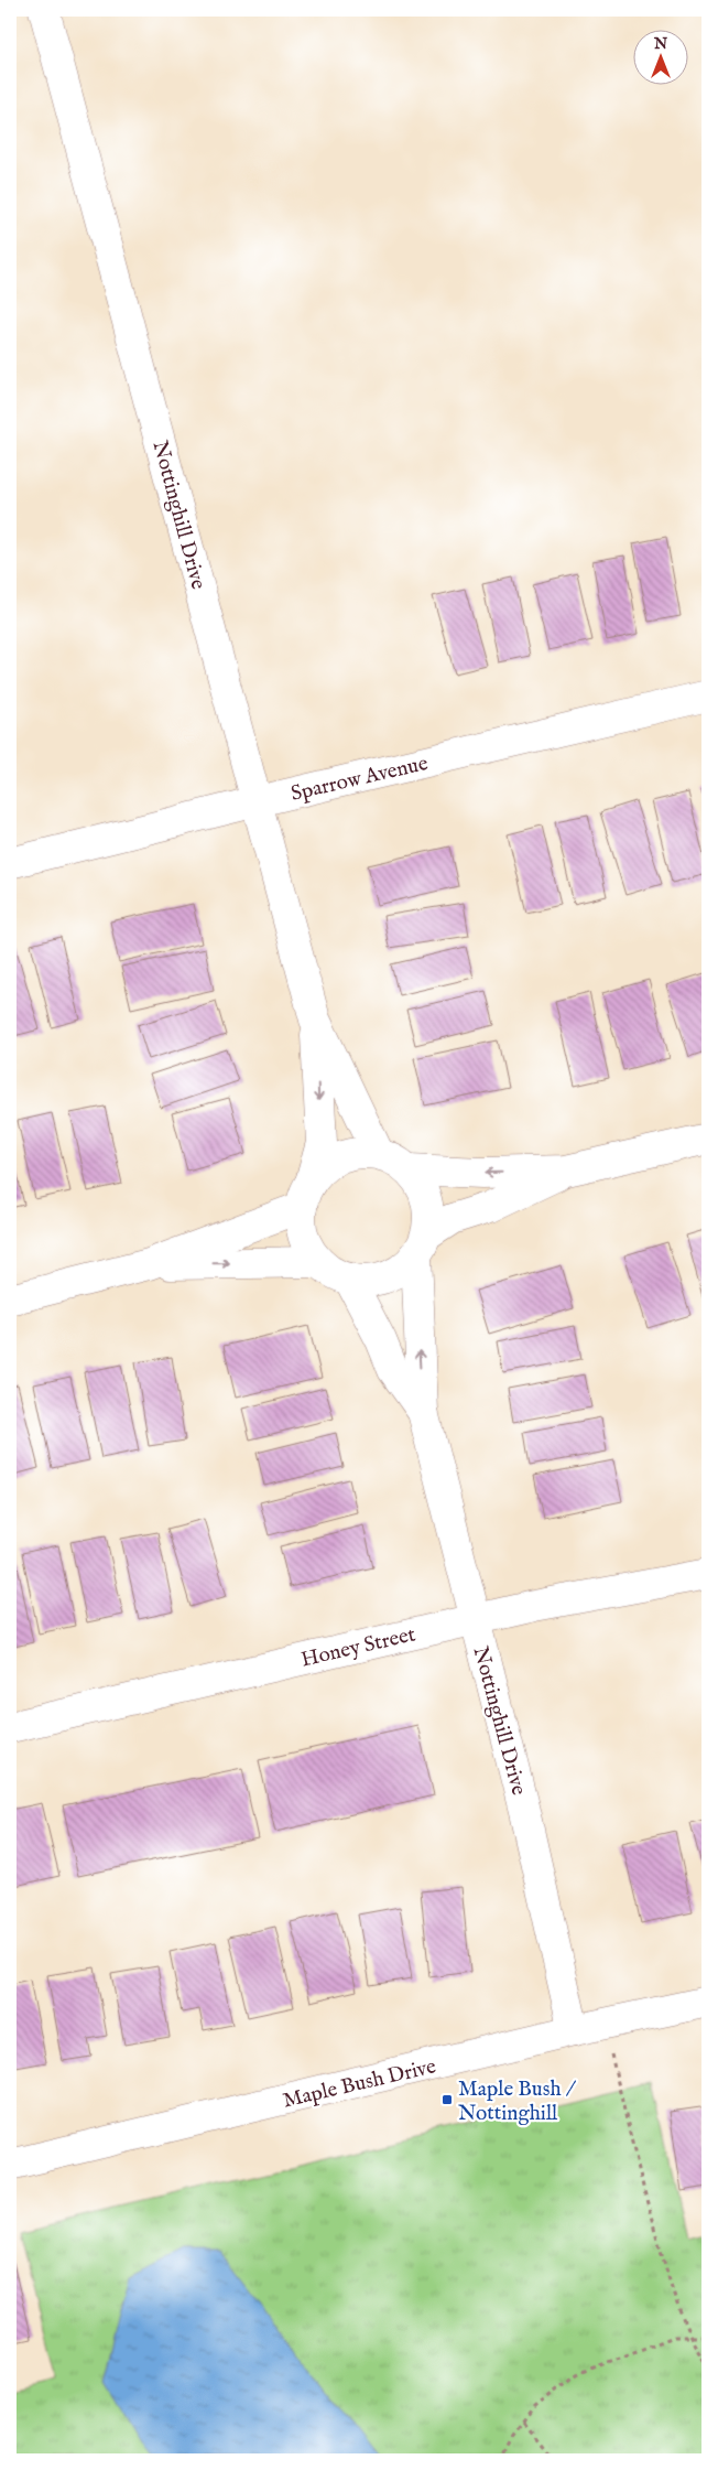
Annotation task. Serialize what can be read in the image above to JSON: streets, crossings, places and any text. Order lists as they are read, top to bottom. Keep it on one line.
{"streets":{"street":["Nottinghill Drive","Sparrow Avenue","Honey Street","Maple Bush Drive"]},"crossings":[["Nottinghill Drive","Sparrow Avenue"],["Nottinghill Drive","Honey Street"],["Nottinghill Drive","Maple Bush Drive"]],"places":{"transit":["Maple Bush / Nottinghill"]},"north":"top"}
